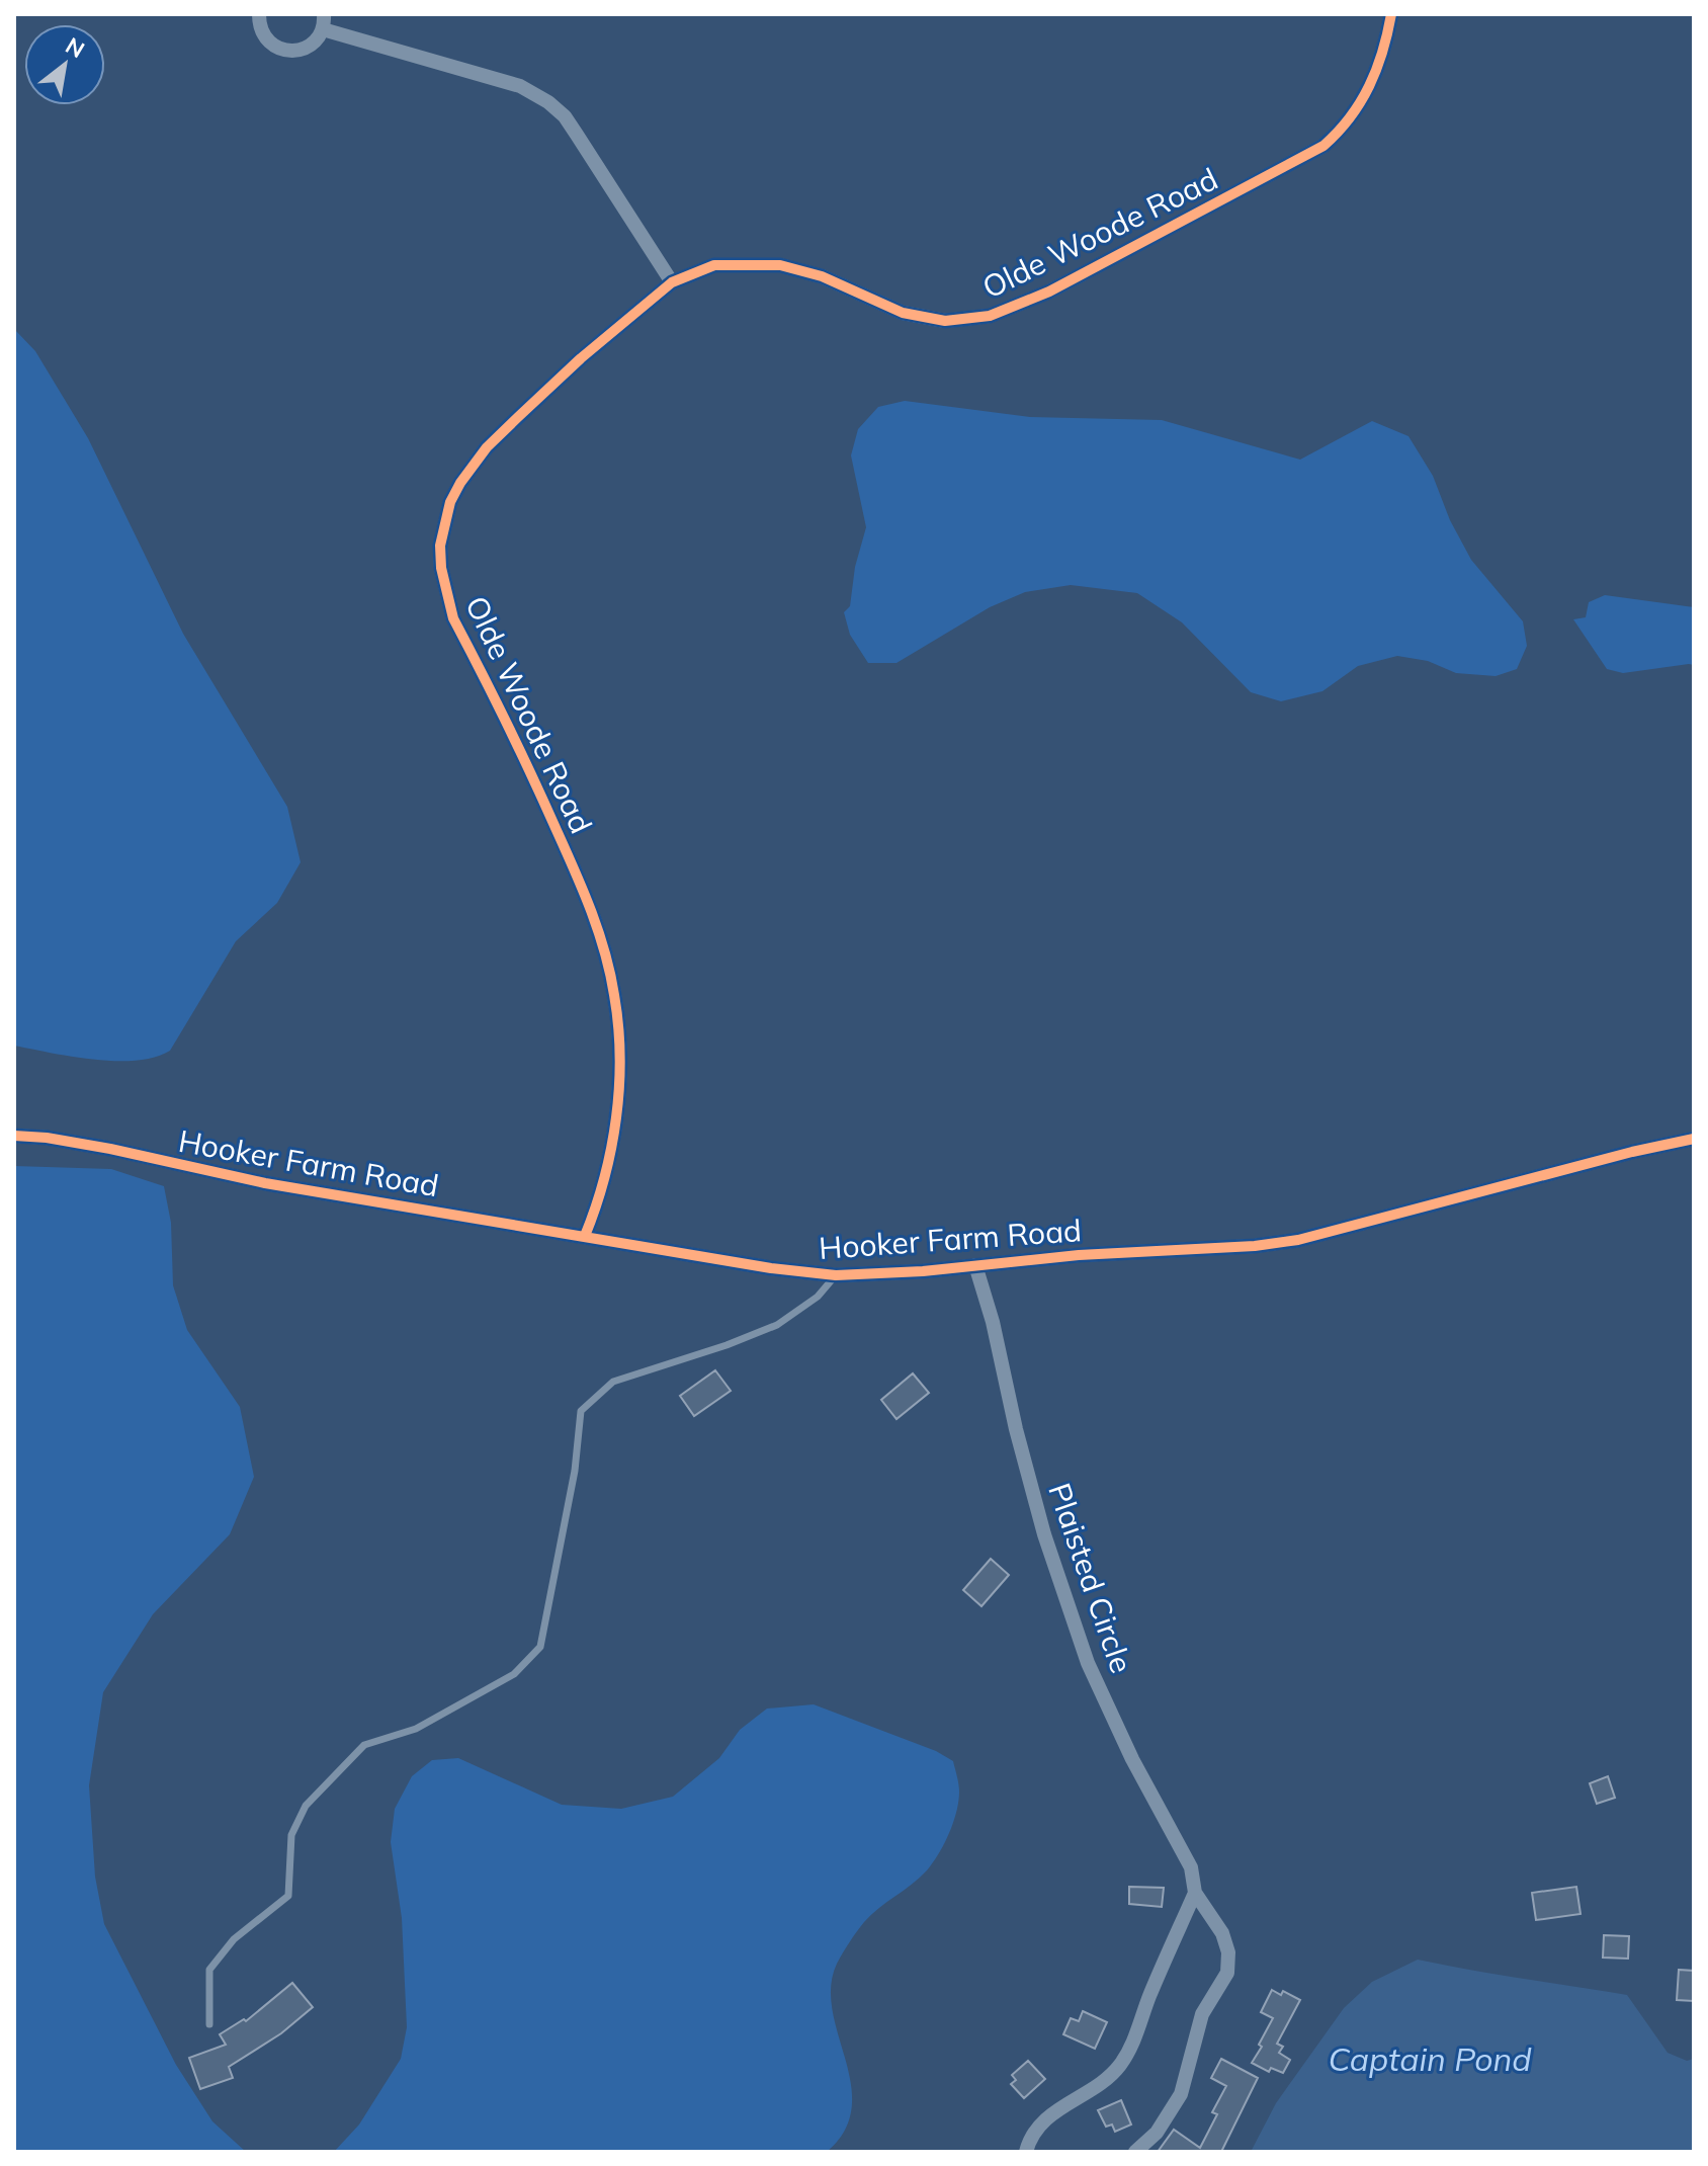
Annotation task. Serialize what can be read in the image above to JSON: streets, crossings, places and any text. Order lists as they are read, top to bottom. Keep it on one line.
{"streets":{"street":["Olde Woode Road","Hooker Farm Road","Plaisted Circle"]},"crossings":[["Olde Woode Road","Hooker Farm Road"],["Hooker Farm Road","Plaisted Circle"]],"water":["Captain Pond"],"north":"top right"}
